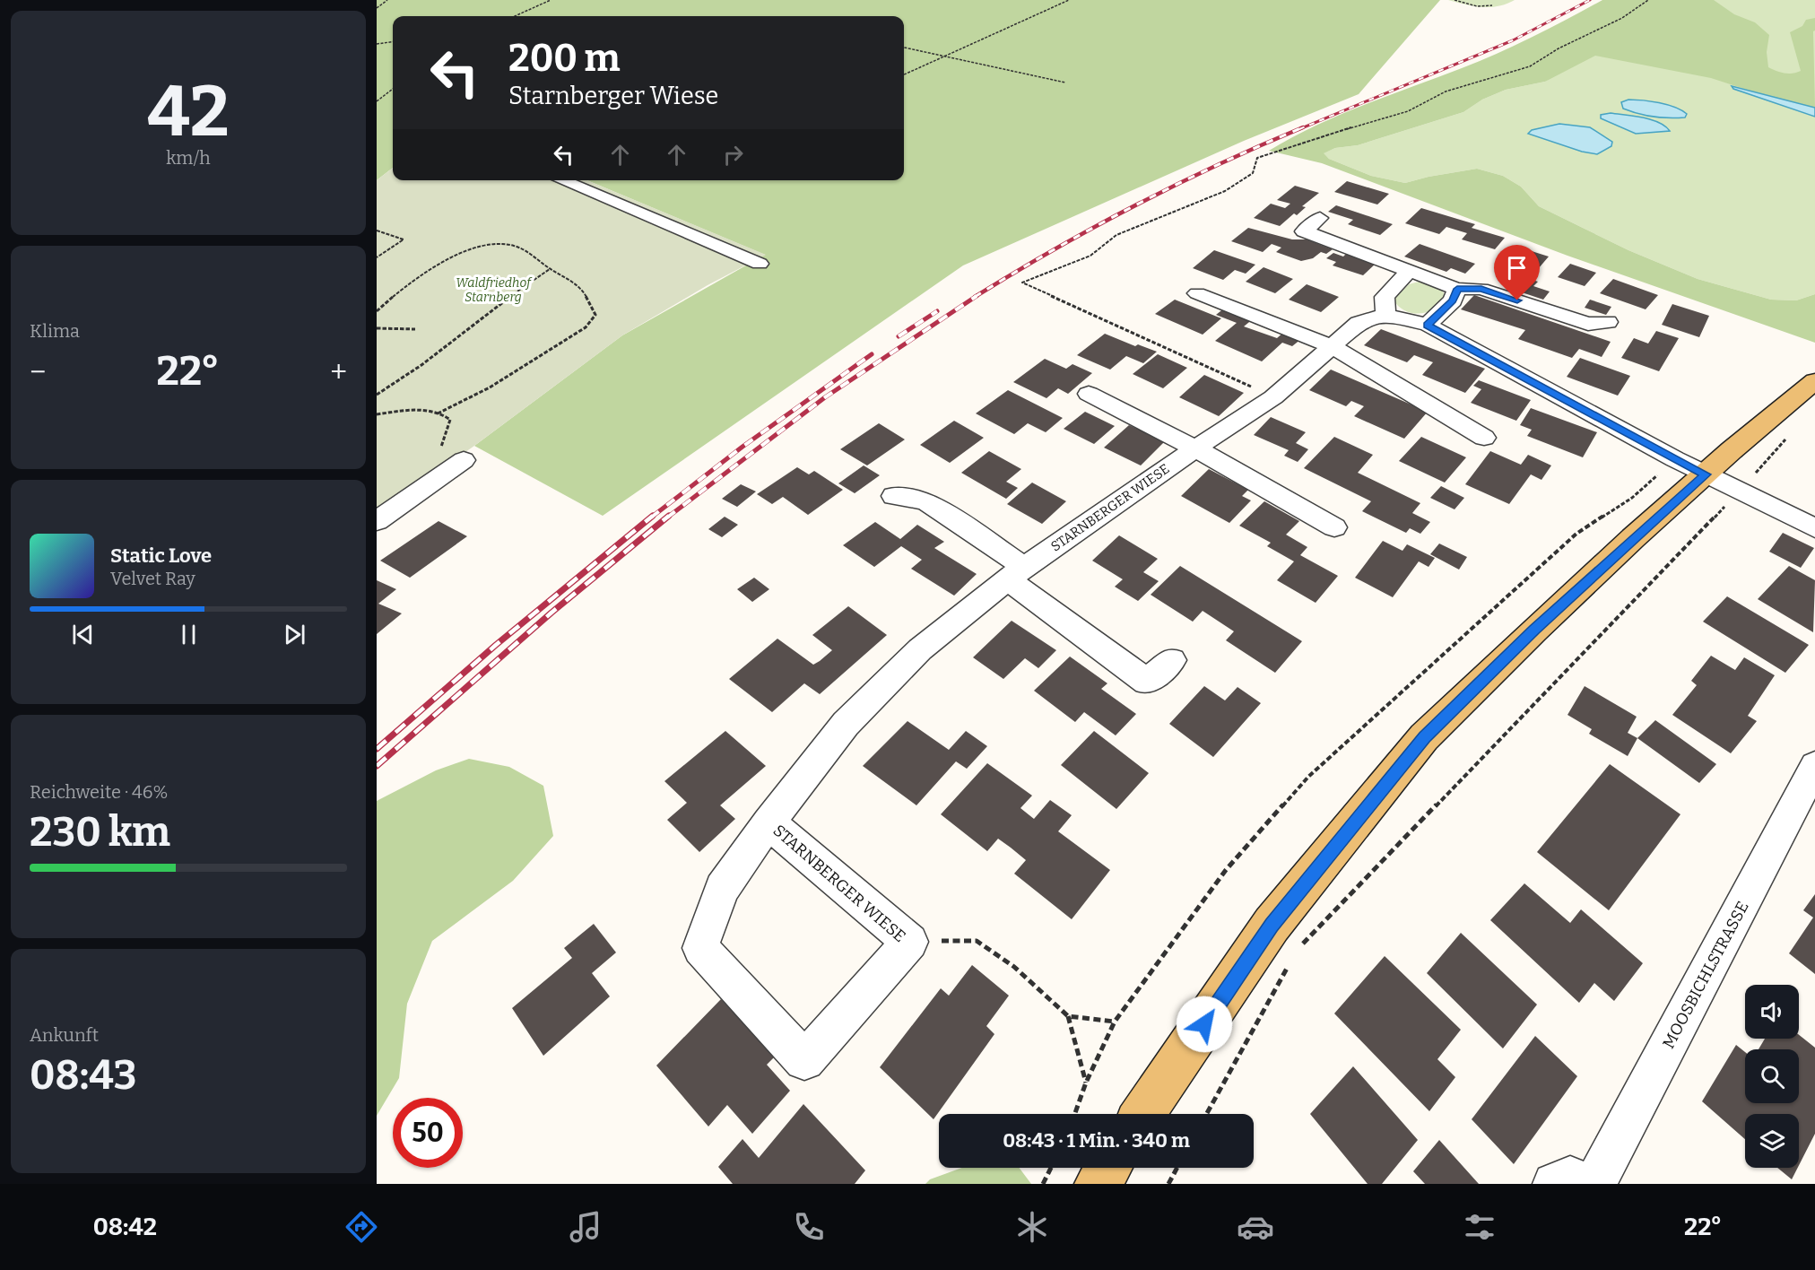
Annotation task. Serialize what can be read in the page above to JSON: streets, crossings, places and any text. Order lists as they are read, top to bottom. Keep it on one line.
{"streets":{"street":["STARNBERGER WIESE","MOOSBICHLSTRASSE"]},"parks":["Waldfriedhof Starnberg"],"page":{"tile":[["42","km/h"],"Klima",["Reichweite · 46%","230 km"],["Ankunft","08:43"]],"turn":["200 m","Starnberger Wiese"],"heat":["−","22°","+"],"song":["Static Love","Velvet Ray"],"limit":"50","trip":"08:43 · 1 Min. · 340 m","tabs":["08:42","22°"]}}
